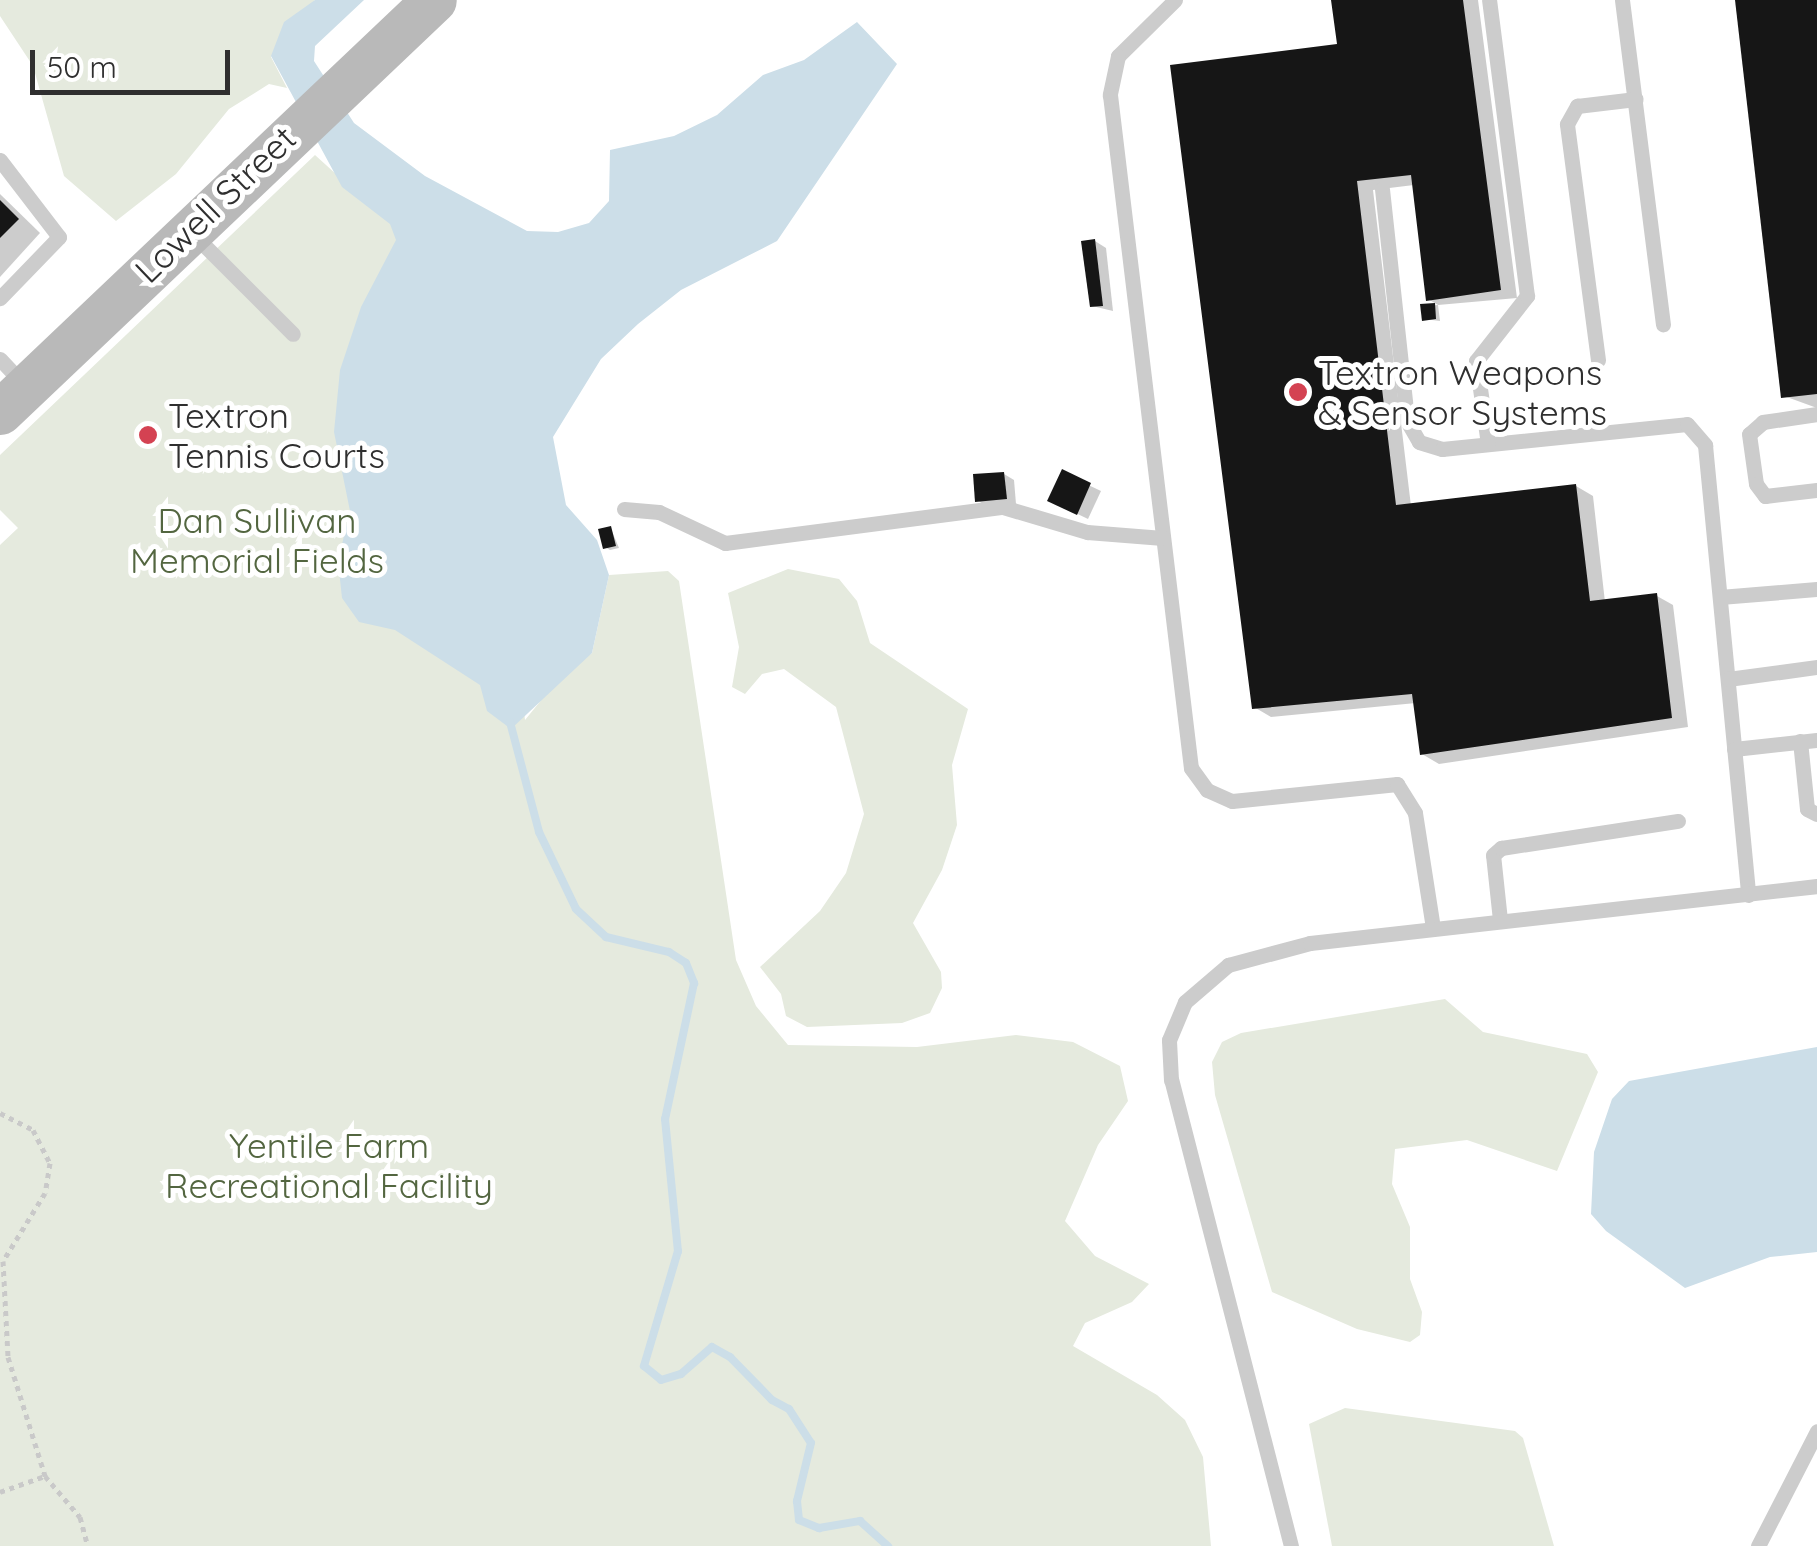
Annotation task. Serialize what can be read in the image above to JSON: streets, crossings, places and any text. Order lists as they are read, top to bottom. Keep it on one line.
{"streets":{"main road":["Lowell Street"]},"parks":["Dan Sullivan Memorial Fields","Yentile Farm Recreational Facility"],"places":["Textron Weapons & Sensor Systems","Textron Tennis Courts"],"scale_bar":"50 m"}
